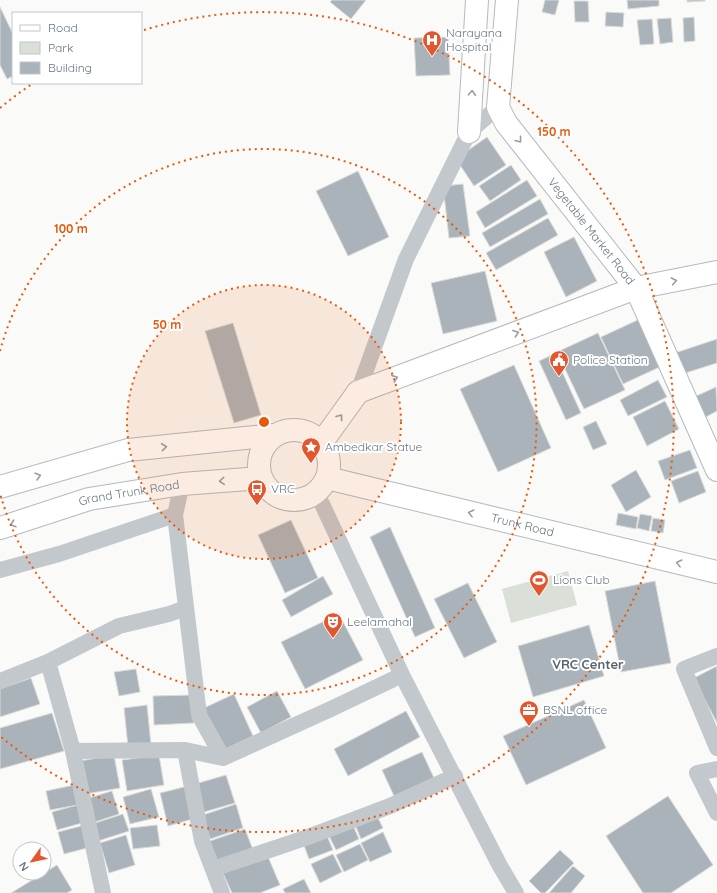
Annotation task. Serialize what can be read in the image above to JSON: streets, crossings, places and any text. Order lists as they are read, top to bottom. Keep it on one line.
{"streets":{"main road":["Vegetable Market Road","Grand Trunk Road","Trunk Road"]},"crossings":[["Grand Trunk Road","Trunk Road"]],"one_way":["Vegetable Market Road","Trunk Road"],"districts":["VRC Center"],"places":{"hospital":["Narayana Hospital"],"public building":["Police Station"],"place":["Ambedkar Statue"],"bus stop":["VRC"],"sports":["Lions Club"],"theatre":["Leelamahal"],"office":["BSNL office"]},"legend":["Road","Park","Building"],"north":"bottom left","rings":["150 m","100 m","50 m"]}
